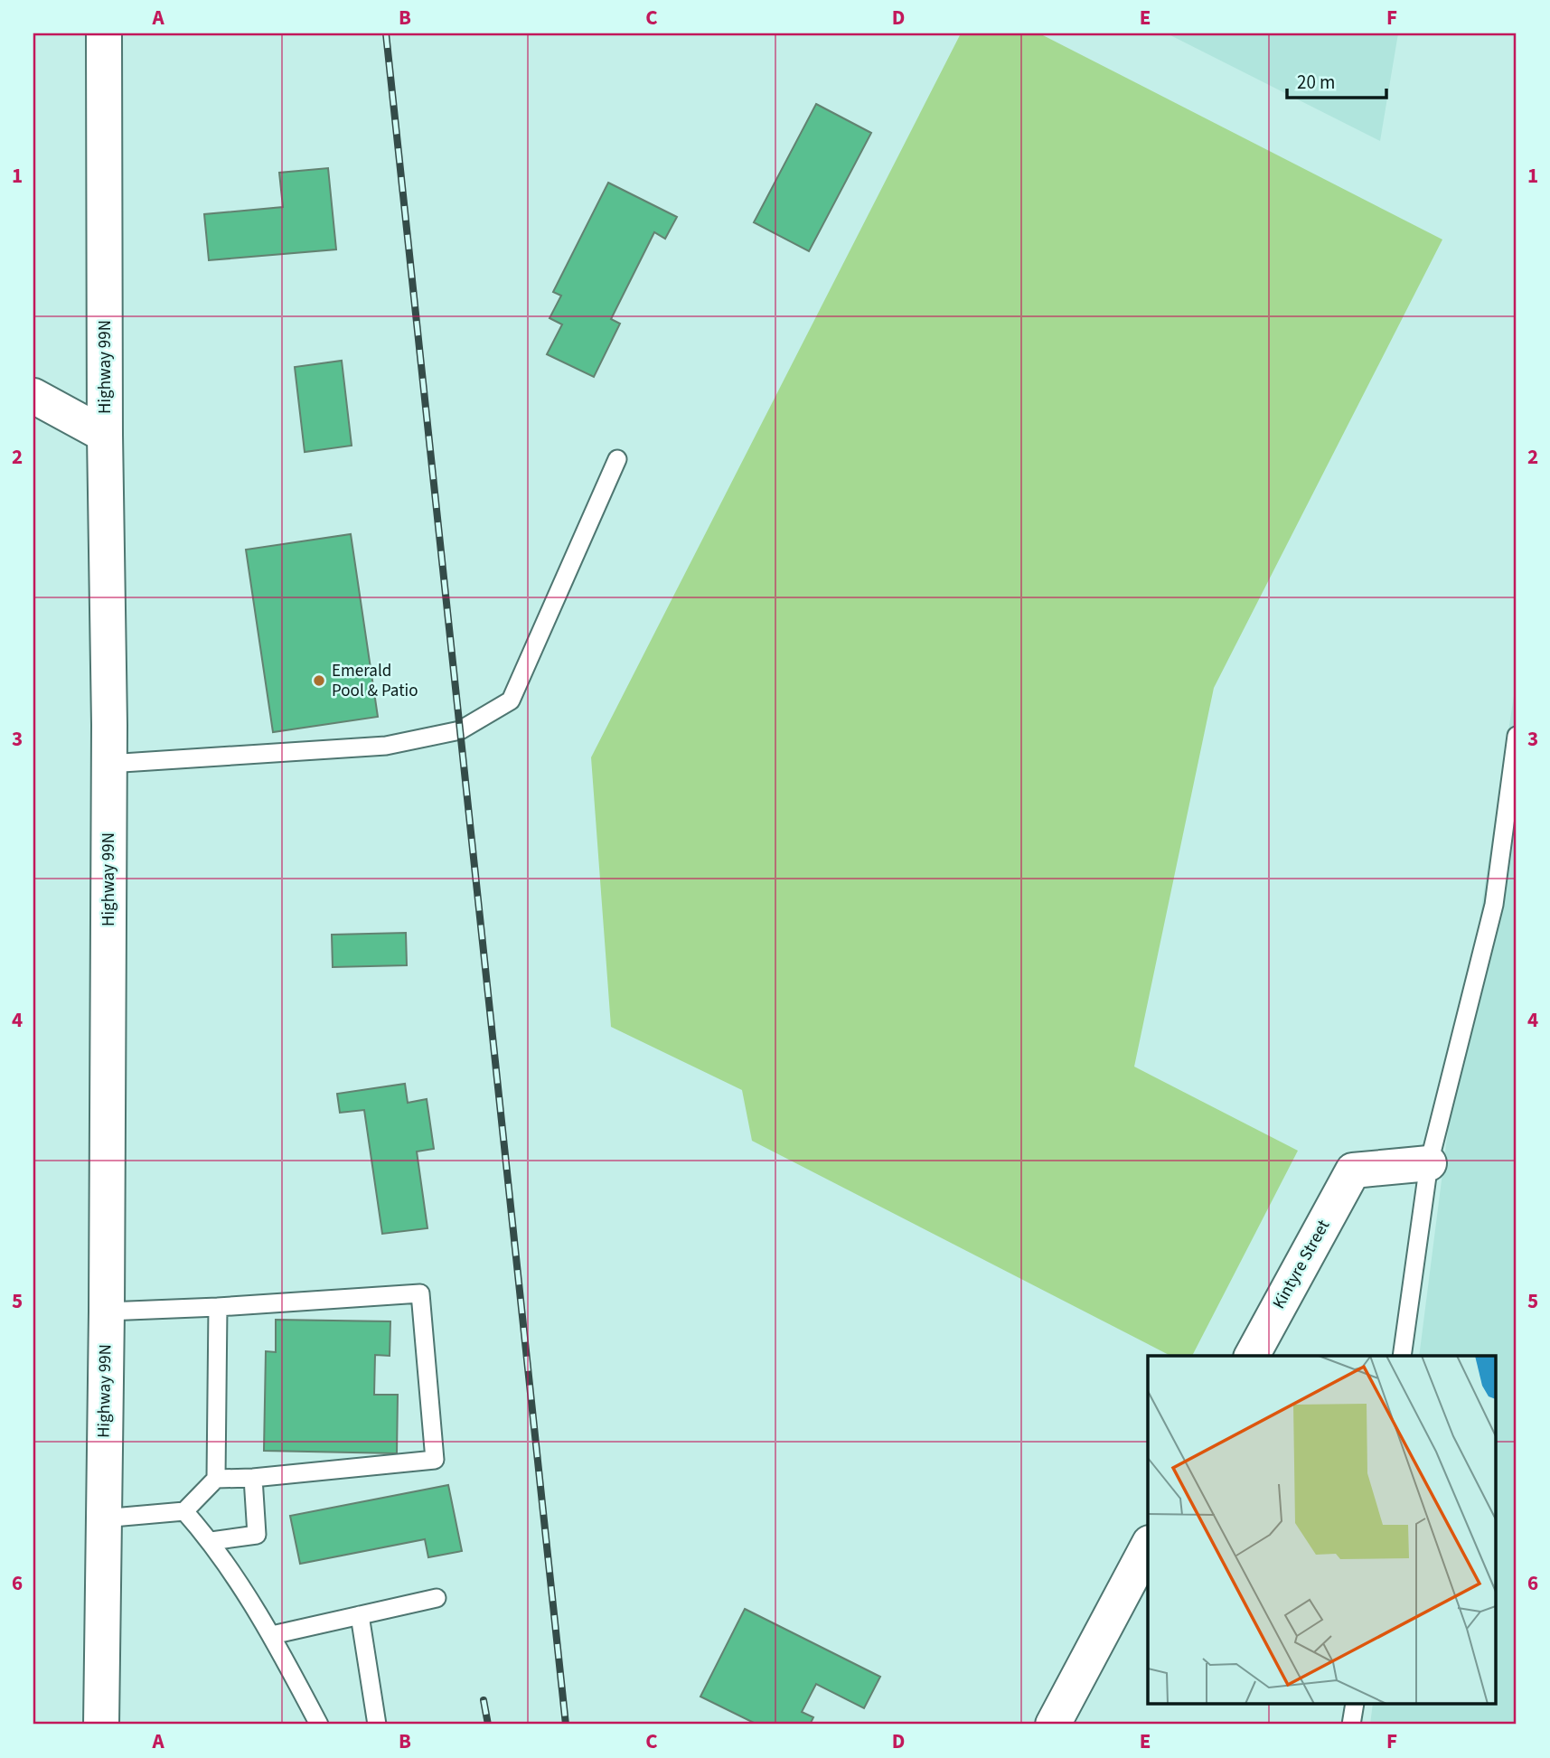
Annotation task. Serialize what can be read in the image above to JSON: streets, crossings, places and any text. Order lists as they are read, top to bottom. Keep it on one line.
{"streets":{"main road":["Highway 99N","Kintyre Street"]},"places":["Emerald Pool & Patio"],"scale_bar":"20 m","grid":{"columns":["A","B","C","D","E","F"],"rows":["1","2","3","4","5","6"]}}
